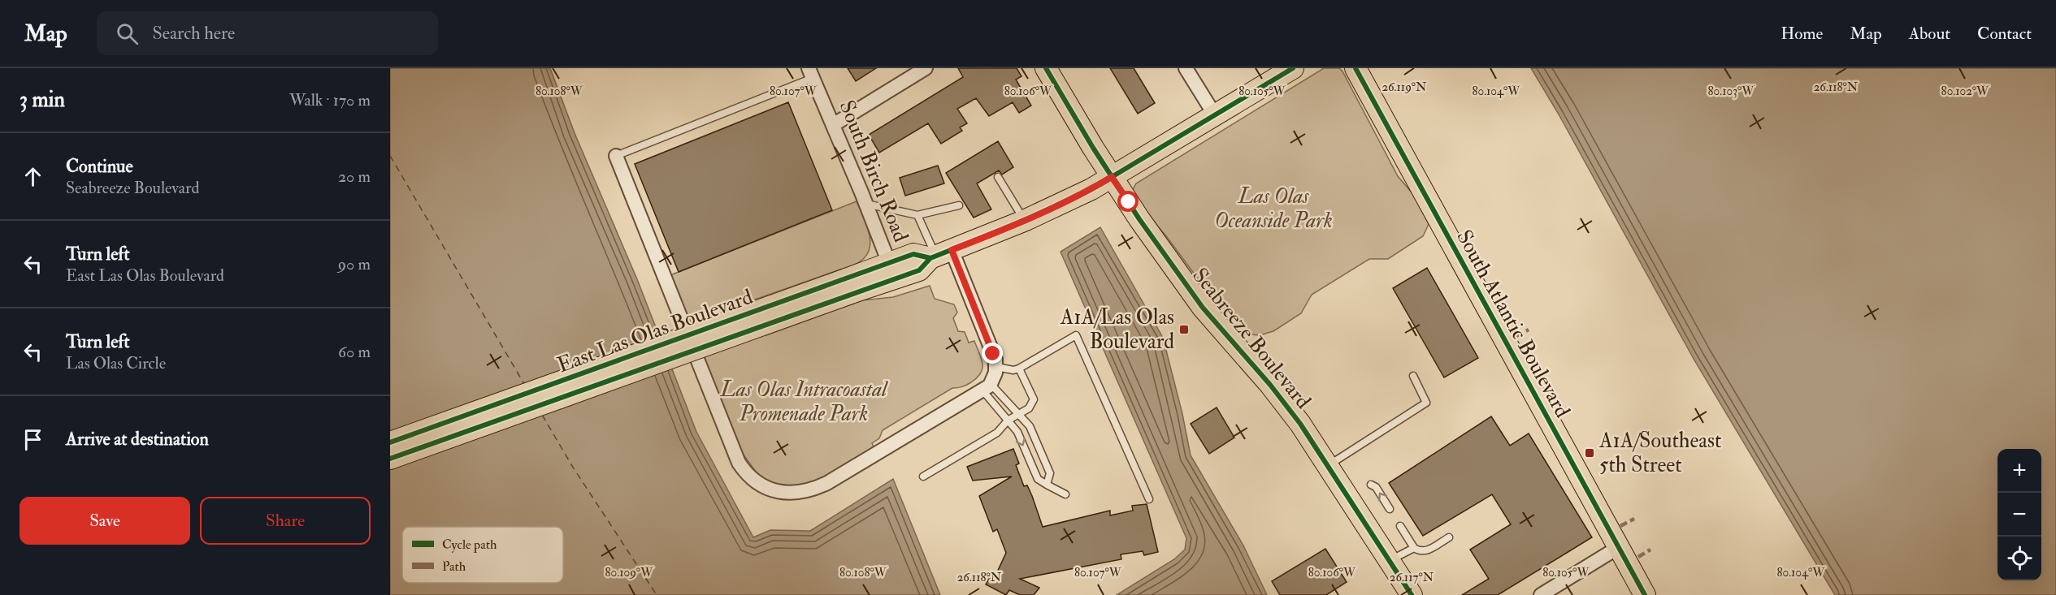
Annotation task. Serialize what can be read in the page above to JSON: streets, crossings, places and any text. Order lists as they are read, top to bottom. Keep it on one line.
{"streets":{"main road":["South Atlantic Boulevard","East Las Olas Boulevard","Seabreeze Boulevard"],"street":["South Birch Road"]},"crossings":[["South Birch Road","East Las Olas Boulevard"],["East Las Olas Boulevard","Seabreeze Boulevard"]],"parks":["Las Olas Oceanside Park","Las Olas Intracoastal Promenade Park"],"places":{"transit":["A1A/Las Olas Boulevard","A1A/Southeast 5th Street"]},"legend":["Cycle path","Path"],"page":{"header":"Map","search":"Search here","nav":["Home","Map","About","Contact"],"heading":["3 min","Walk · 170 m"],"list":[["Continue","Seabreeze Boulevard","20 m"],["Turn left","East Las Olas Boulevard","90 m"],["Turn left","Las Olas Circle","60 m"],"Arrive at destination"],"map_buttons":["+","−"],"buttons":["Save","Share"]},"coordinates":["26.119°N","26.118°N","80.102°W","80.108°W","80.107°W","80.106°W","80.105°W","80.104°W","80.103°W","80.109°W","26.117°N"]}
